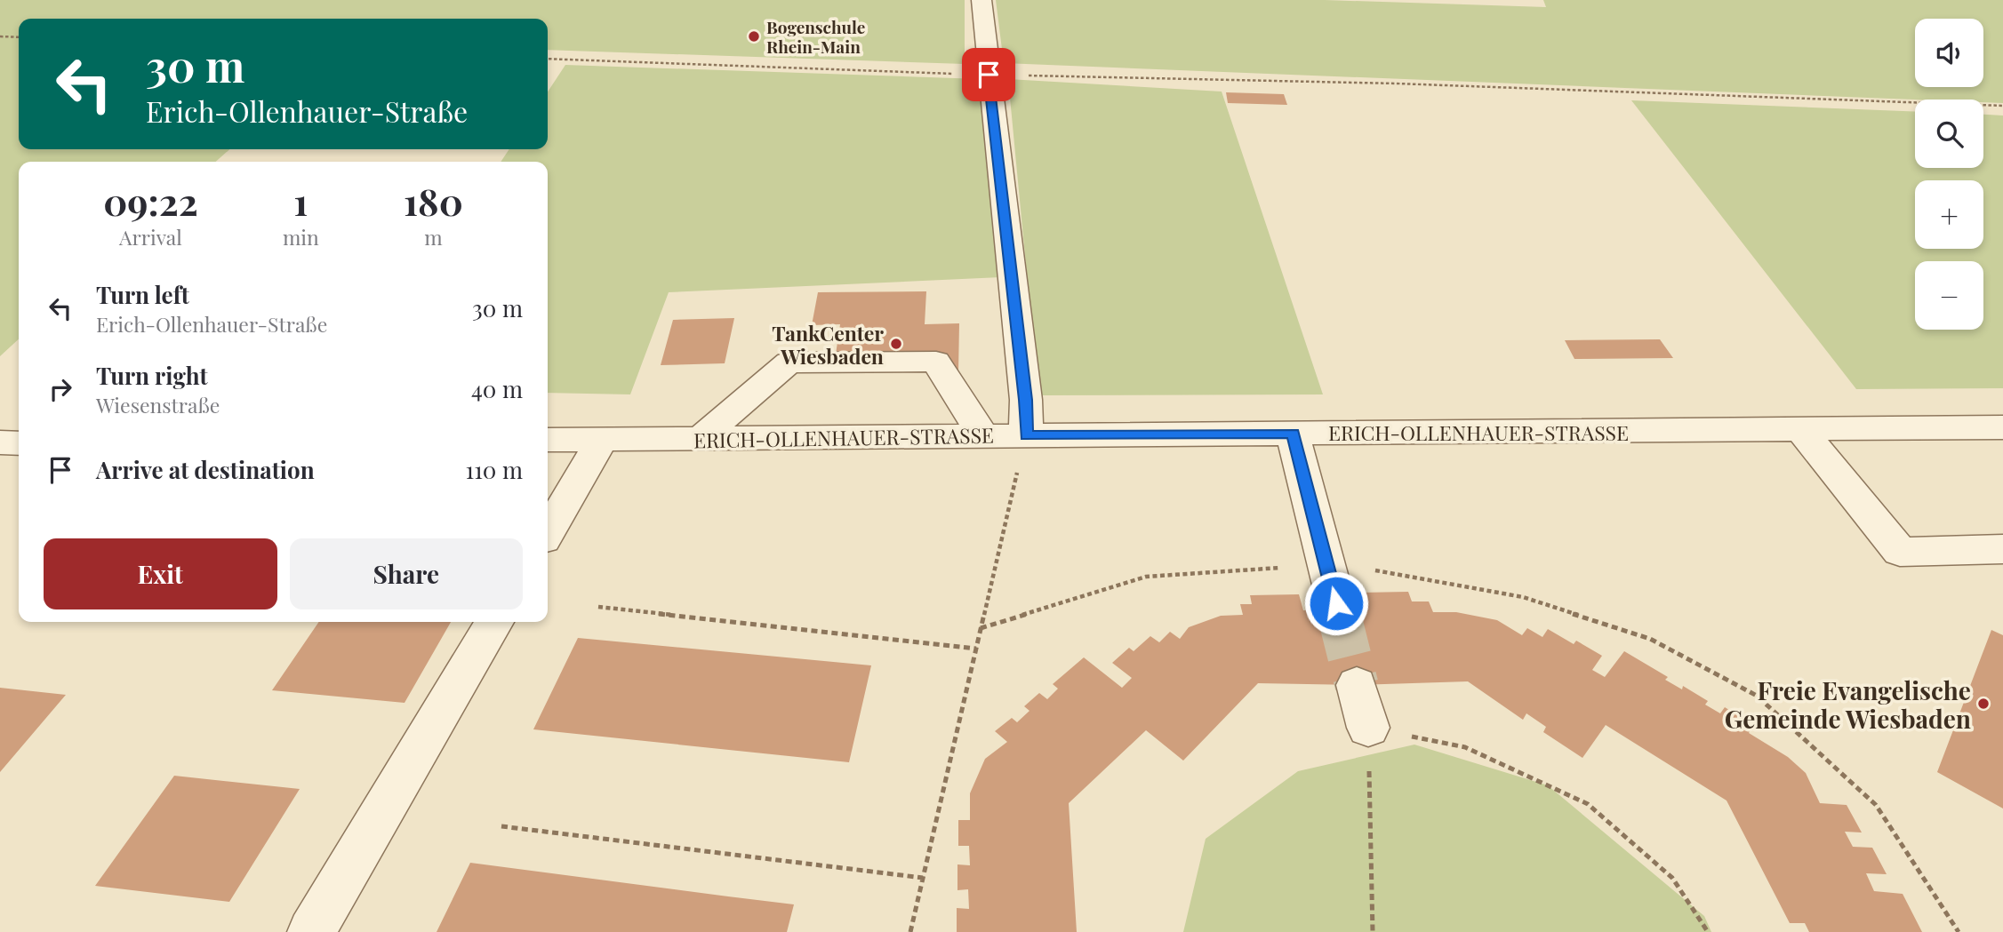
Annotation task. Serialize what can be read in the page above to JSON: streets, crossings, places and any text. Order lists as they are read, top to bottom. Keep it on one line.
{"streets":{"street":["ERICH-OLLENHAUER-STRASSE"]},"places":["Bogenschule Rhein-Main","TankCenter Wiesbaden","Freie Evangelische Gemeinde Wiesbaden"],"page":{"map_buttons":["+","−"],"turn":["30 m","Erich-Ollenhauer-Straße"],"eta":["09:22","Arrival","1","min","180","m"],"list":[{"name":"Turn left","note":"Erich-Ollenhauer-Straße","value":"30 m"},{"name":"Turn right","note":"Wiesenstraße","value":"40 m"},{"name":"Arrive at destination","value":"110 m"}],"buttons":["Exit","Share"]}}
